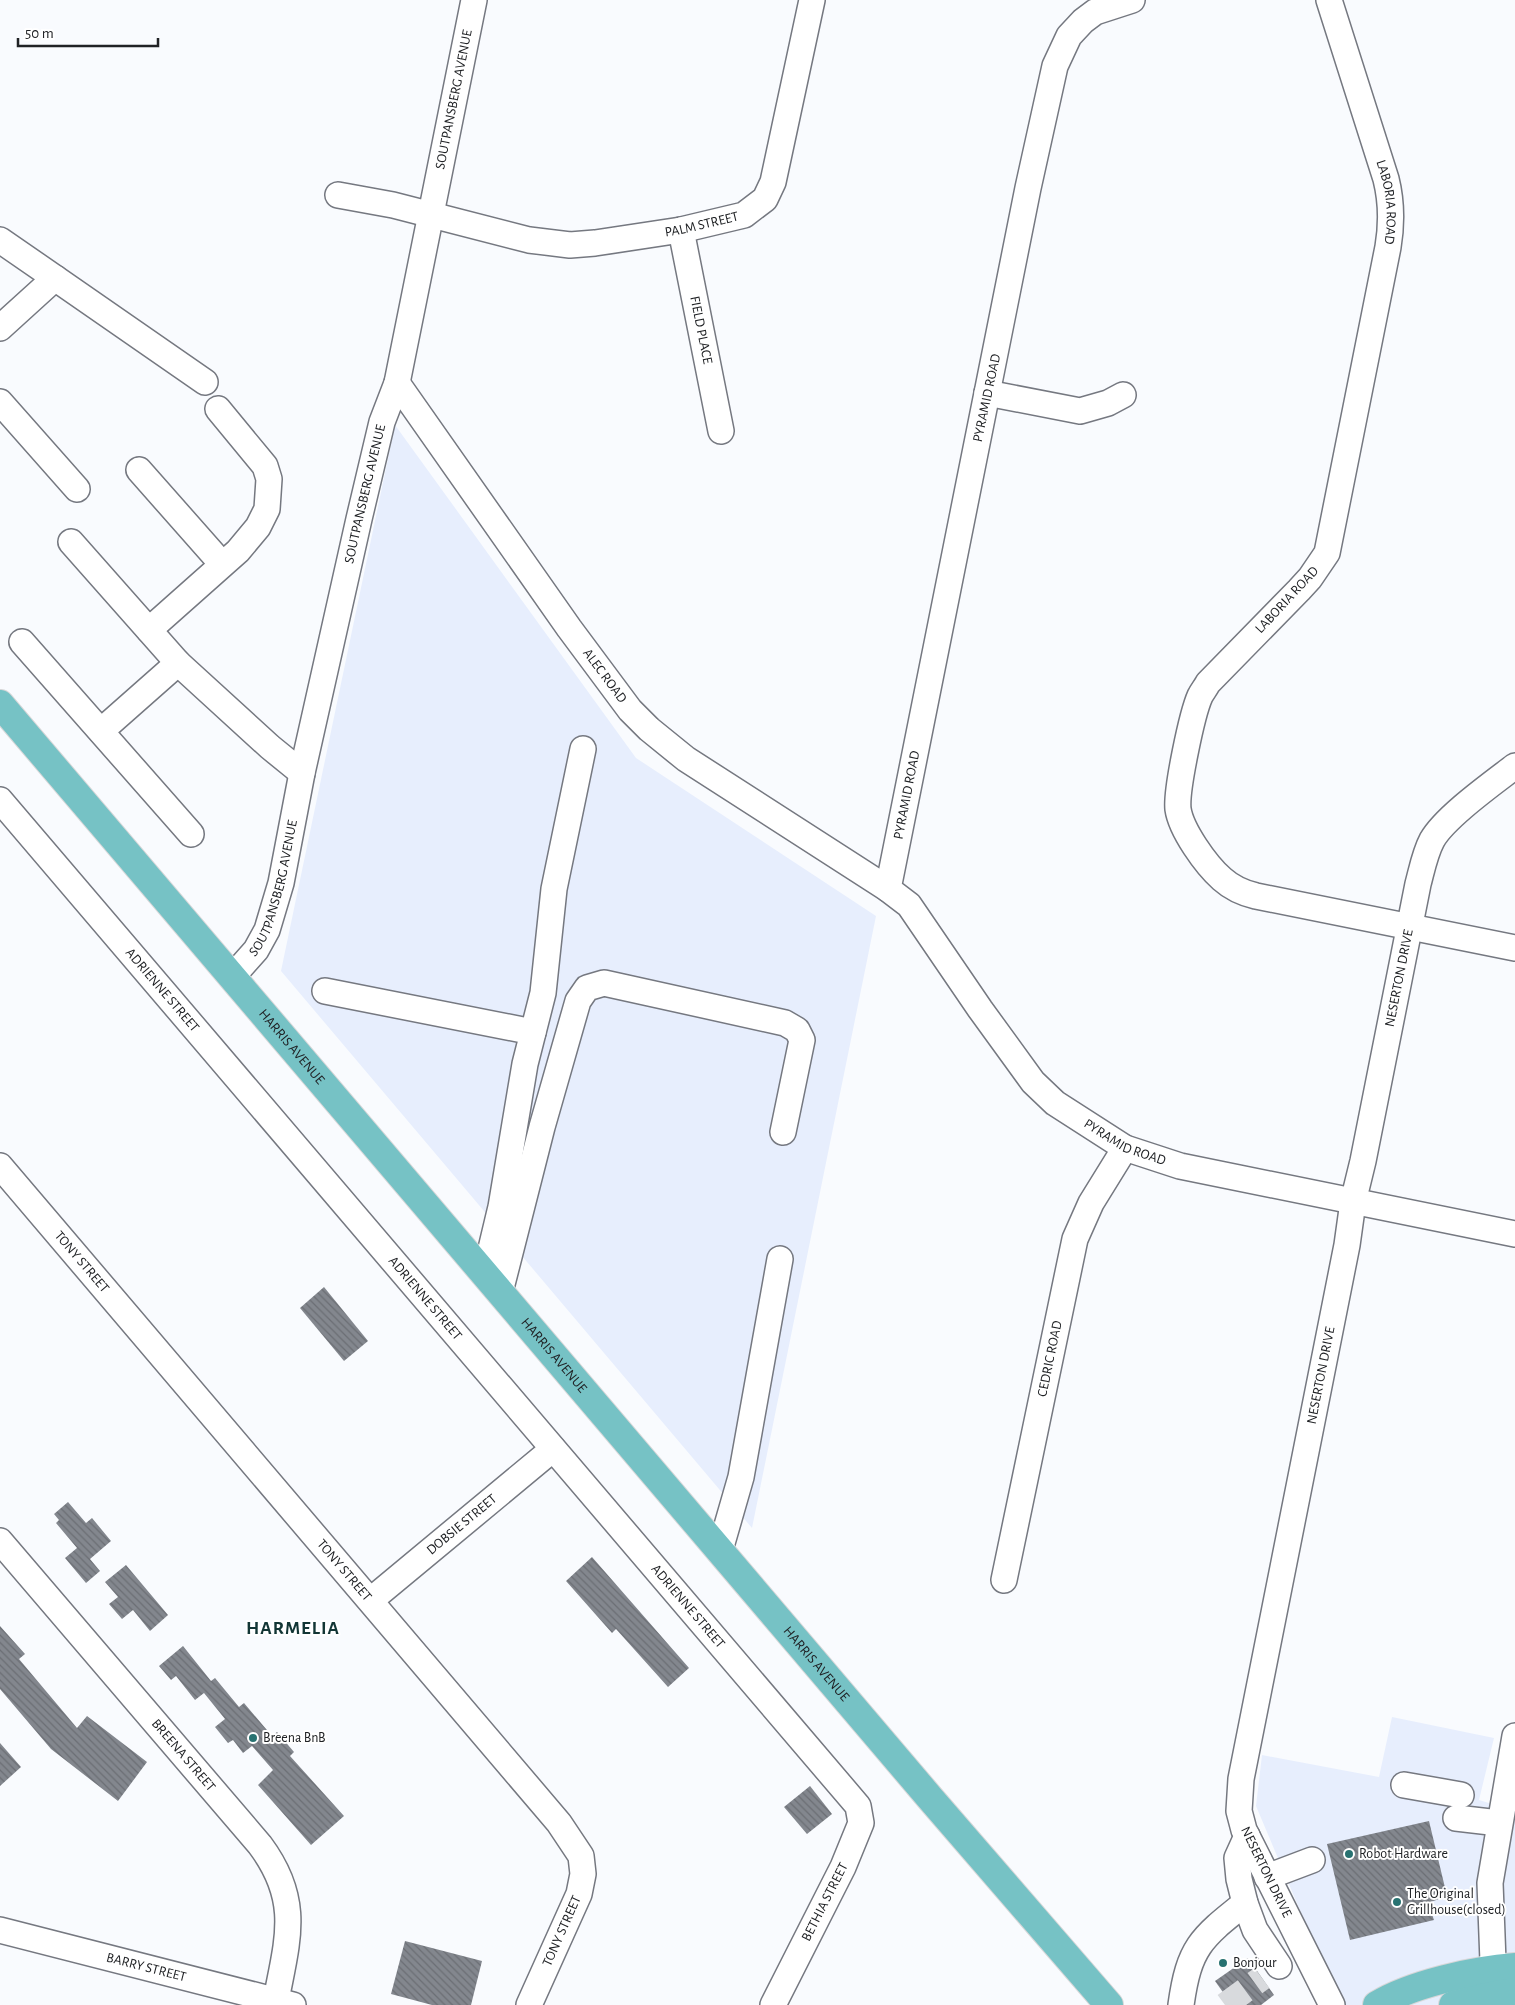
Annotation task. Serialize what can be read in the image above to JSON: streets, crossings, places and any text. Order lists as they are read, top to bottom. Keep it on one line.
{"streets":{"main road":["HARRIS AVENUE"],"street":["SOUTPANSBERG AVENUE","LABORIA ROAD","PALM STREET","FIELD PLACE","PYRAMID ROAD","ALEC ROAD","NESERTON DRIVE","ADRIENNE STREET","TONY STREET","CEDRIC ROAD","DOBSIE STREET","BREENA STREET","BETHIA STREET","BARRY STREET"]},"crossings":[["SOUTPANSBERG AVENUE","PALM STREET"],["SOUTPANSBERG AVENUE","ALEC ROAD"],["SOUTPANSBERG AVENUE","HARRIS AVENUE"],["LABORIA ROAD","NESERTON DRIVE"],["PALM STREET","FIELD PLACE"],["PYRAMID ROAD","ALEC ROAD"],["PYRAMID ROAD","NESERTON DRIVE"],["PYRAMID ROAD","CEDRIC ROAD"],["ADRIENNE STREET","DOBSIE STREET"],["ADRIENNE STREET","BETHIA STREET"],["TONY STREET","DOBSIE STREET"],["BREENA STREET","BARRY STREET"]],"districts":["HARMELIA"],"places":["Breena BnB","Robot Hardware","The Original Grillhouse(closed)","Bonjour"],"scale_bar":"50 m"}
